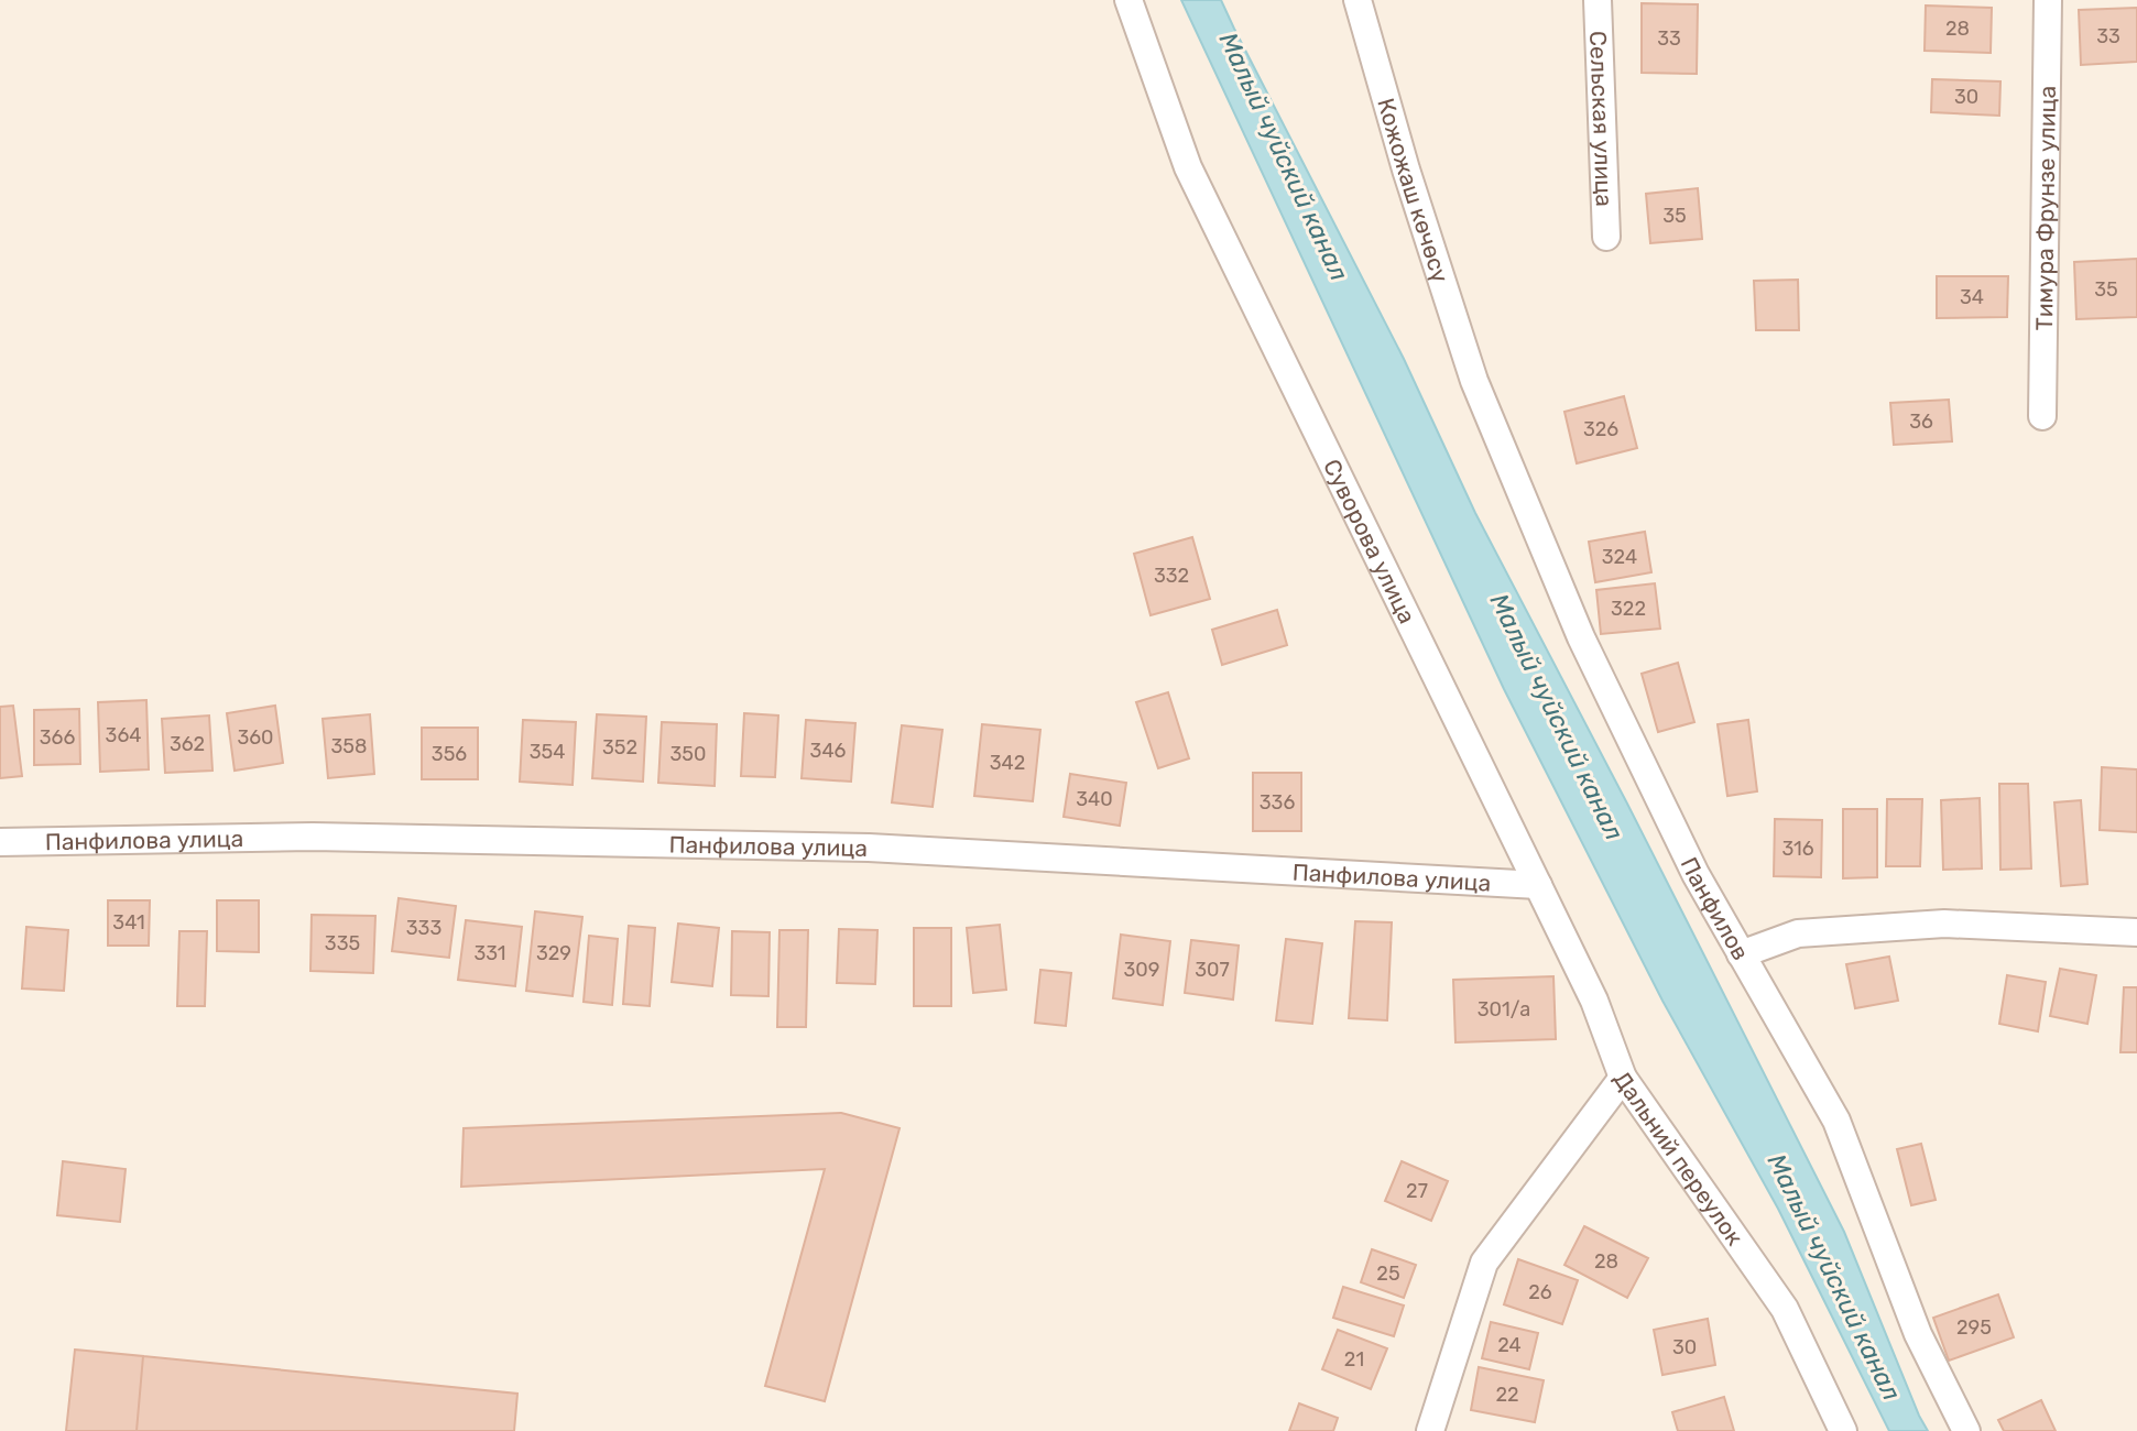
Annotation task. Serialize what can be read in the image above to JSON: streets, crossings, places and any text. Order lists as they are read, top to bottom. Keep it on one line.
{"streets":{"street":["Сельская улица","Кожожаш көчөсү","Тимура Фрунзе улица","Суворова улица","Панфилова улица","Панфилов","Дальний переулок"]},"crossings":[["Кожожаш көчөсү","Панфилов"],["Суворова улица","Панфилова улица"],["Суворова улица","Дальний переулок"]],"water":["Малый чуйский канал"],"house_numbers":["28","33","33","30","35","35","34","36","326","324","332","322","364","366","360","362","358","352","346","354","356","350","342","340","336","316","341","333","335","331","329","309","307","301/а","27","28","25","26","295","24","30","21","22"]}
